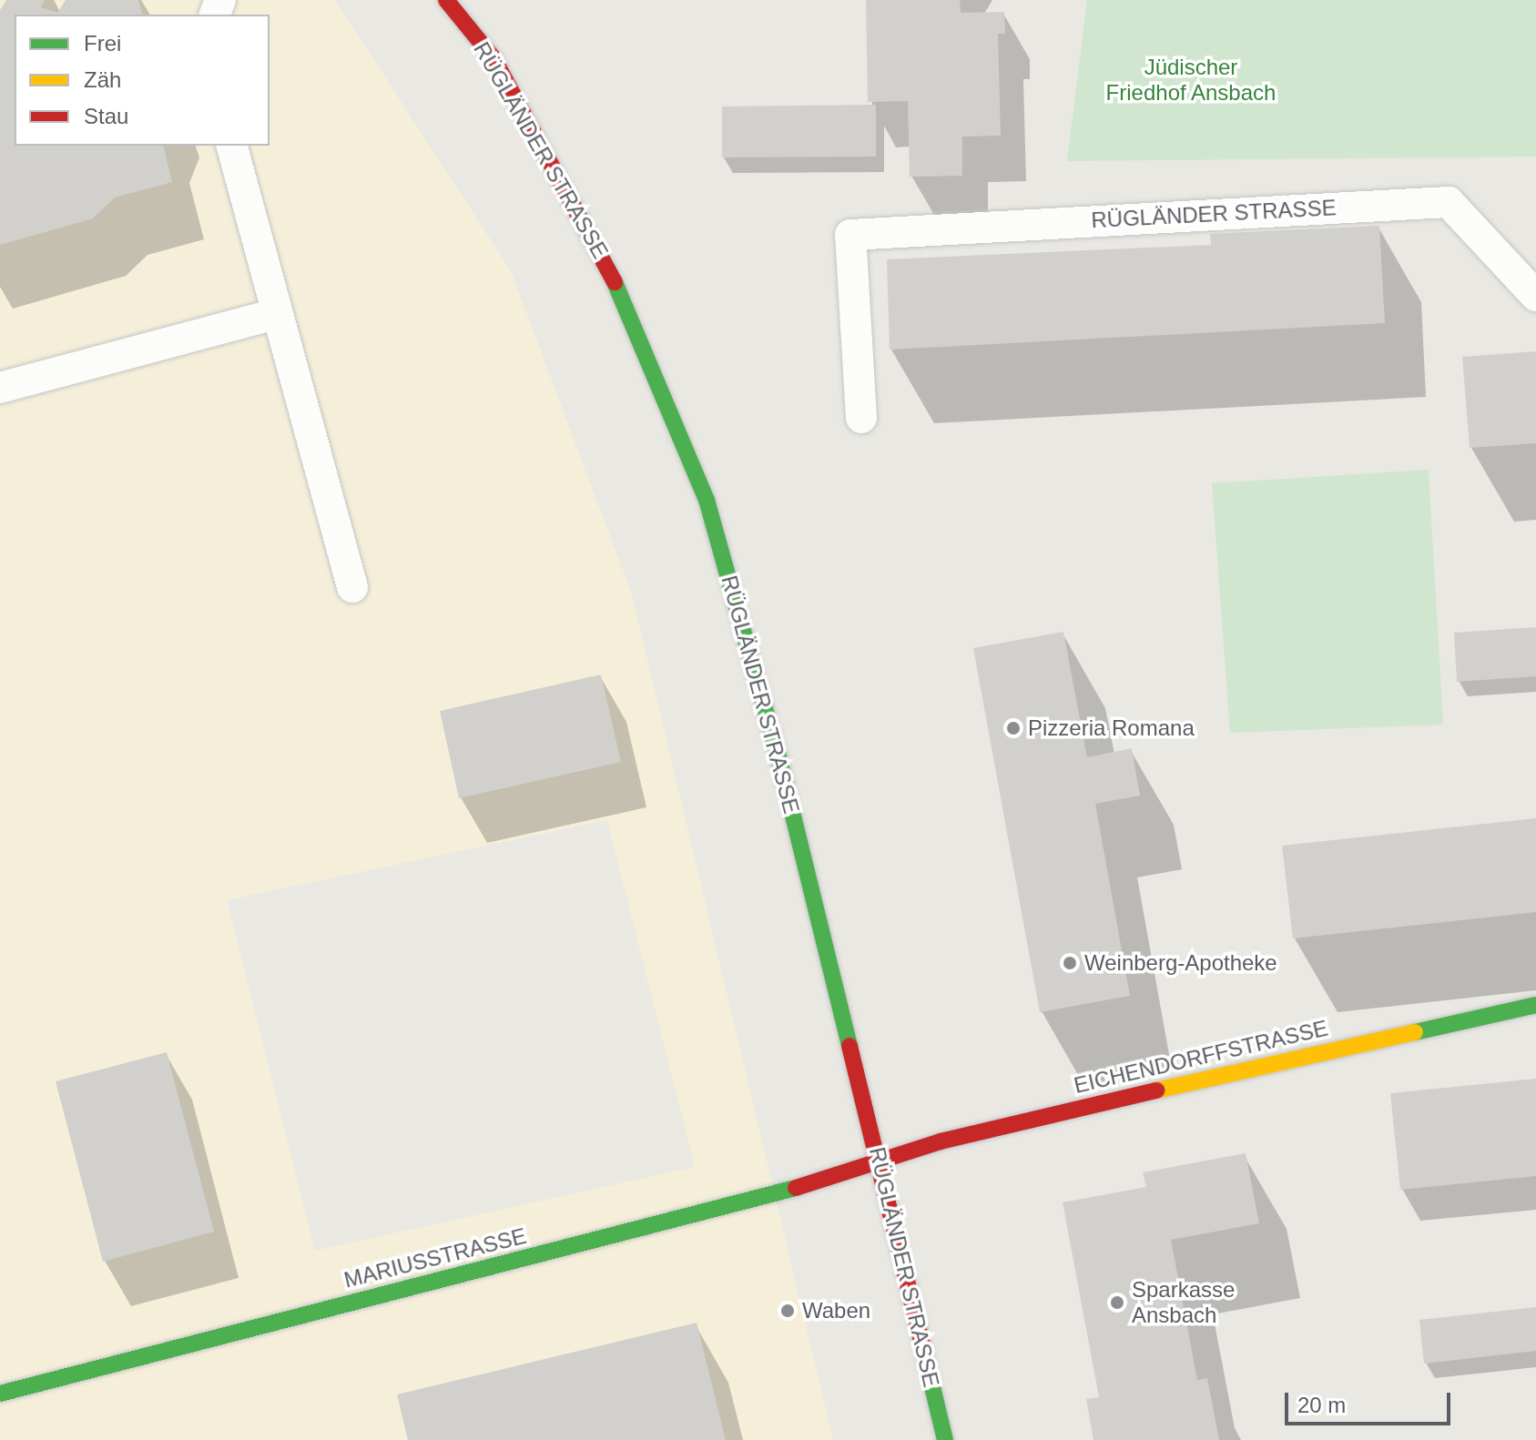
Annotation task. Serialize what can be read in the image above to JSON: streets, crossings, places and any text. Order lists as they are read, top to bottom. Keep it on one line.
{"streets":{"street":["RÜGLÄNDER STRASSE","EICHENDORFFSTRASSE","MARIUSSTRASSE"]},"crossings":[["RÜGLÄNDER STRASSE","EICHENDORFFSTRASSE"],["RÜGLÄNDER STRASSE","MARIUSSTRASSE"],["EICHENDORFFSTRASSE","MARIUSSTRASSE"]],"parks":["Jüdischer Friedhof Ansbach"],"places":["Pizzeria Romana","Weinberg-Apotheke","Sparkasse Ansbach","Waben"],"legend":["Frei","Zäh","Stau"],"scale_bar":"20 m"}
